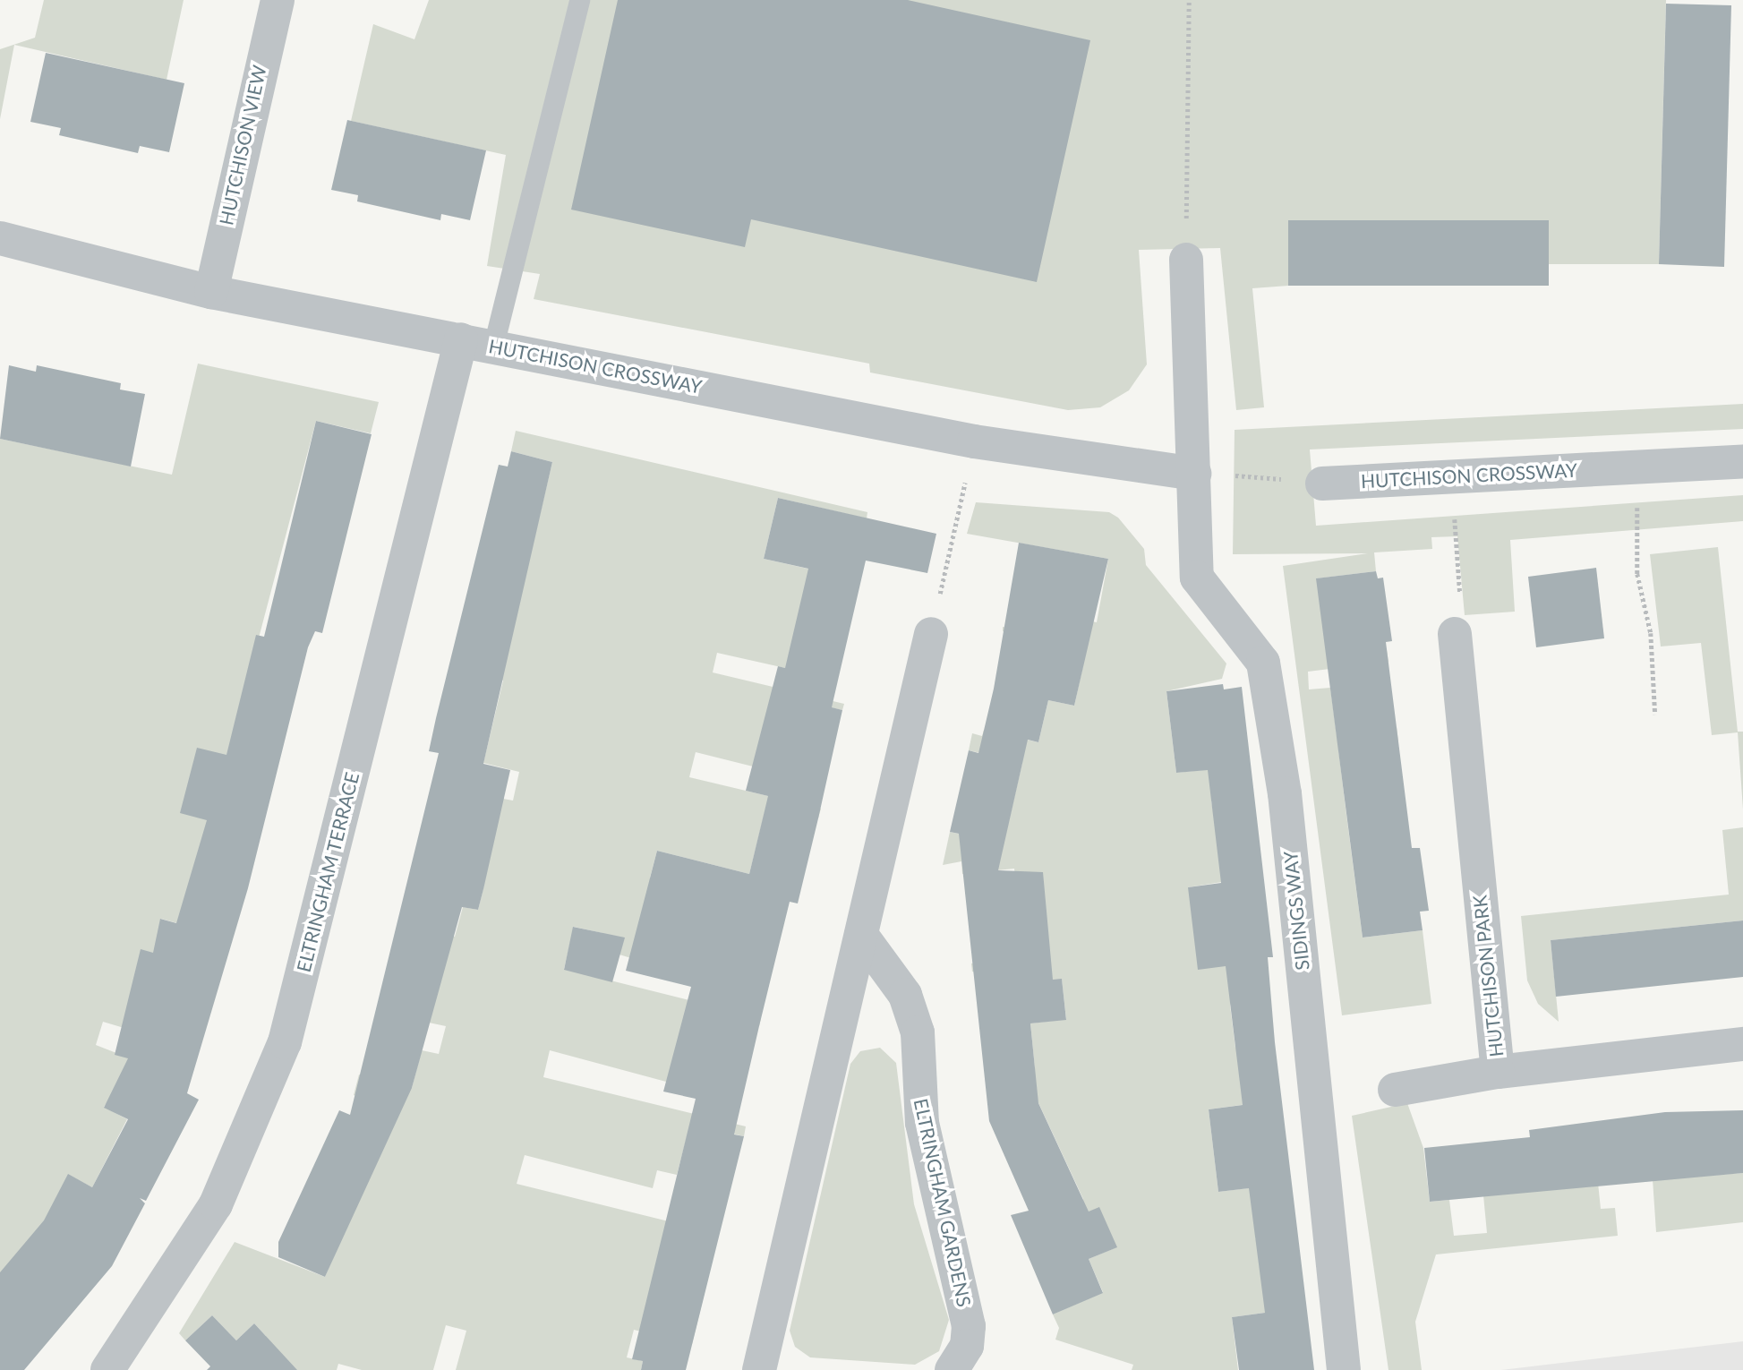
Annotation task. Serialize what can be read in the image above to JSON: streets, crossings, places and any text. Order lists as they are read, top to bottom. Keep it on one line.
{"streets":{"street":["HUTCHISON VIEW","HUTCHISON CROSSWAY","ELTRINGHAM TERRACE","SIDINGS WAY","HUTCHISON PARK","ELTRINGHAM GARDENS"]},"crossings":[["HUTCHISON VIEW","HUTCHISON CROSSWAY"],["HUTCHISON CROSSWAY","ELTRINGHAM TERRACE"],["HUTCHISON CROSSWAY","SIDINGS WAY"]]}
